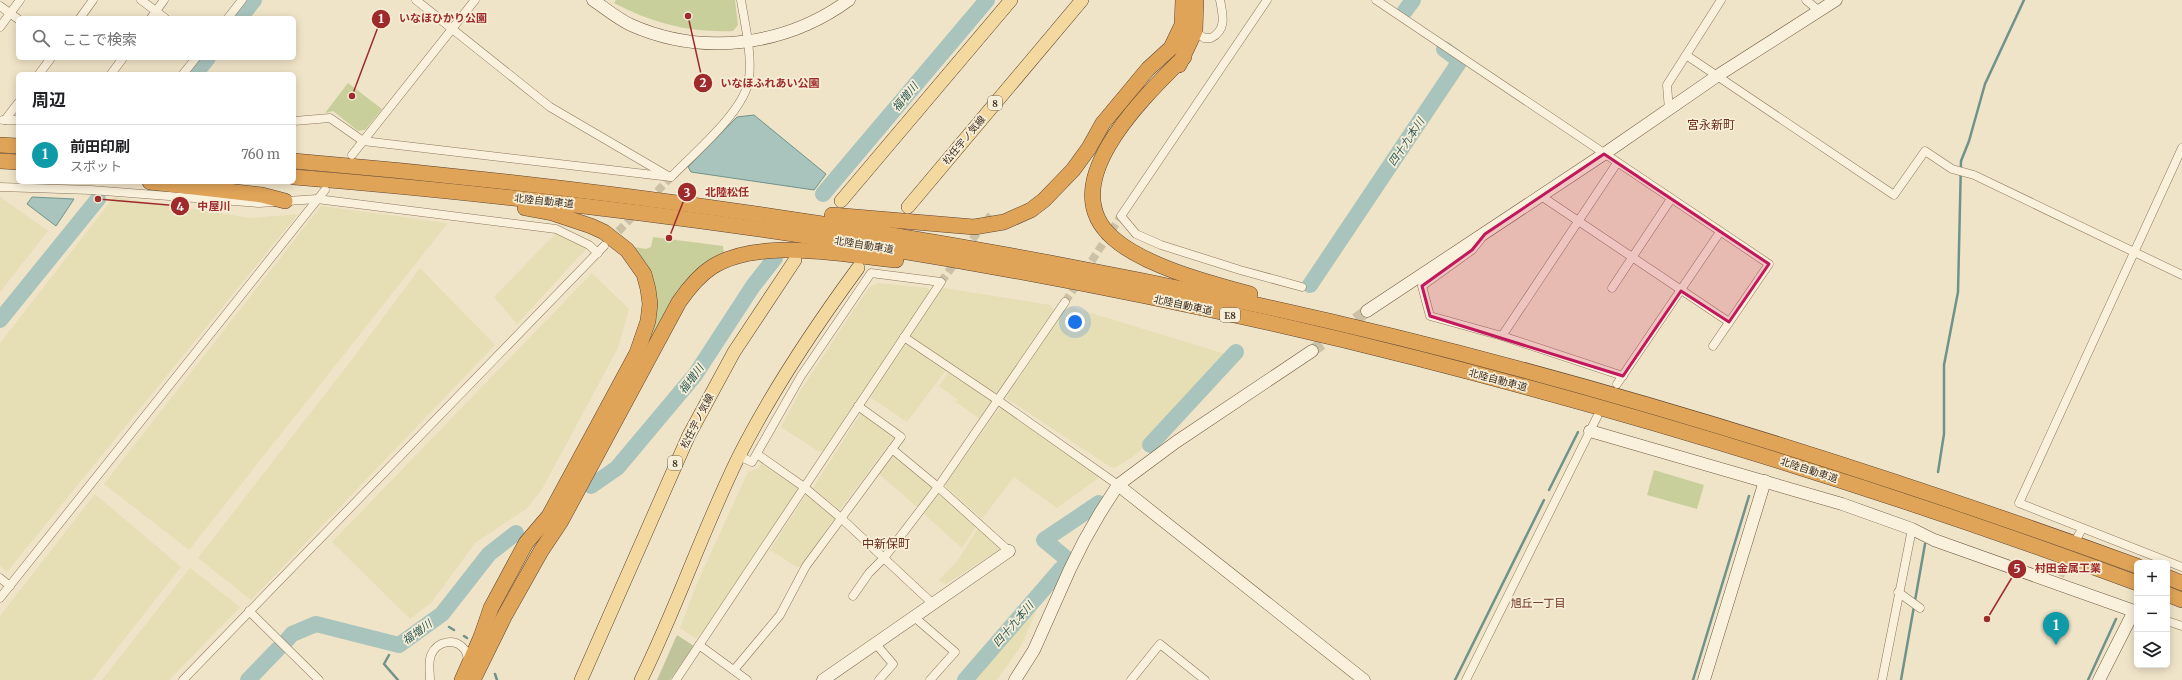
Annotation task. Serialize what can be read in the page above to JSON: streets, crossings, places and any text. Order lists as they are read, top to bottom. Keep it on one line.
{"streets":{"highway":["北陸自動車道","E8"],"main road":["8","松任宇ノ気線"]},"districts":["宮永新町","中新保町","旭丘一丁目"],"water":["福増川","四十九本川"],"places":["いなほふれあい公園","いなほひかり公園","中屋川","北陸松任","村田金属工業"],"page":{"search":"ここで検索","heading":"周辺","list":[{"mark":"1","name":"前田印刷","note":"スポット","value":"760 m"}],"map_buttons":["+","−"],"pins":"1"}}
